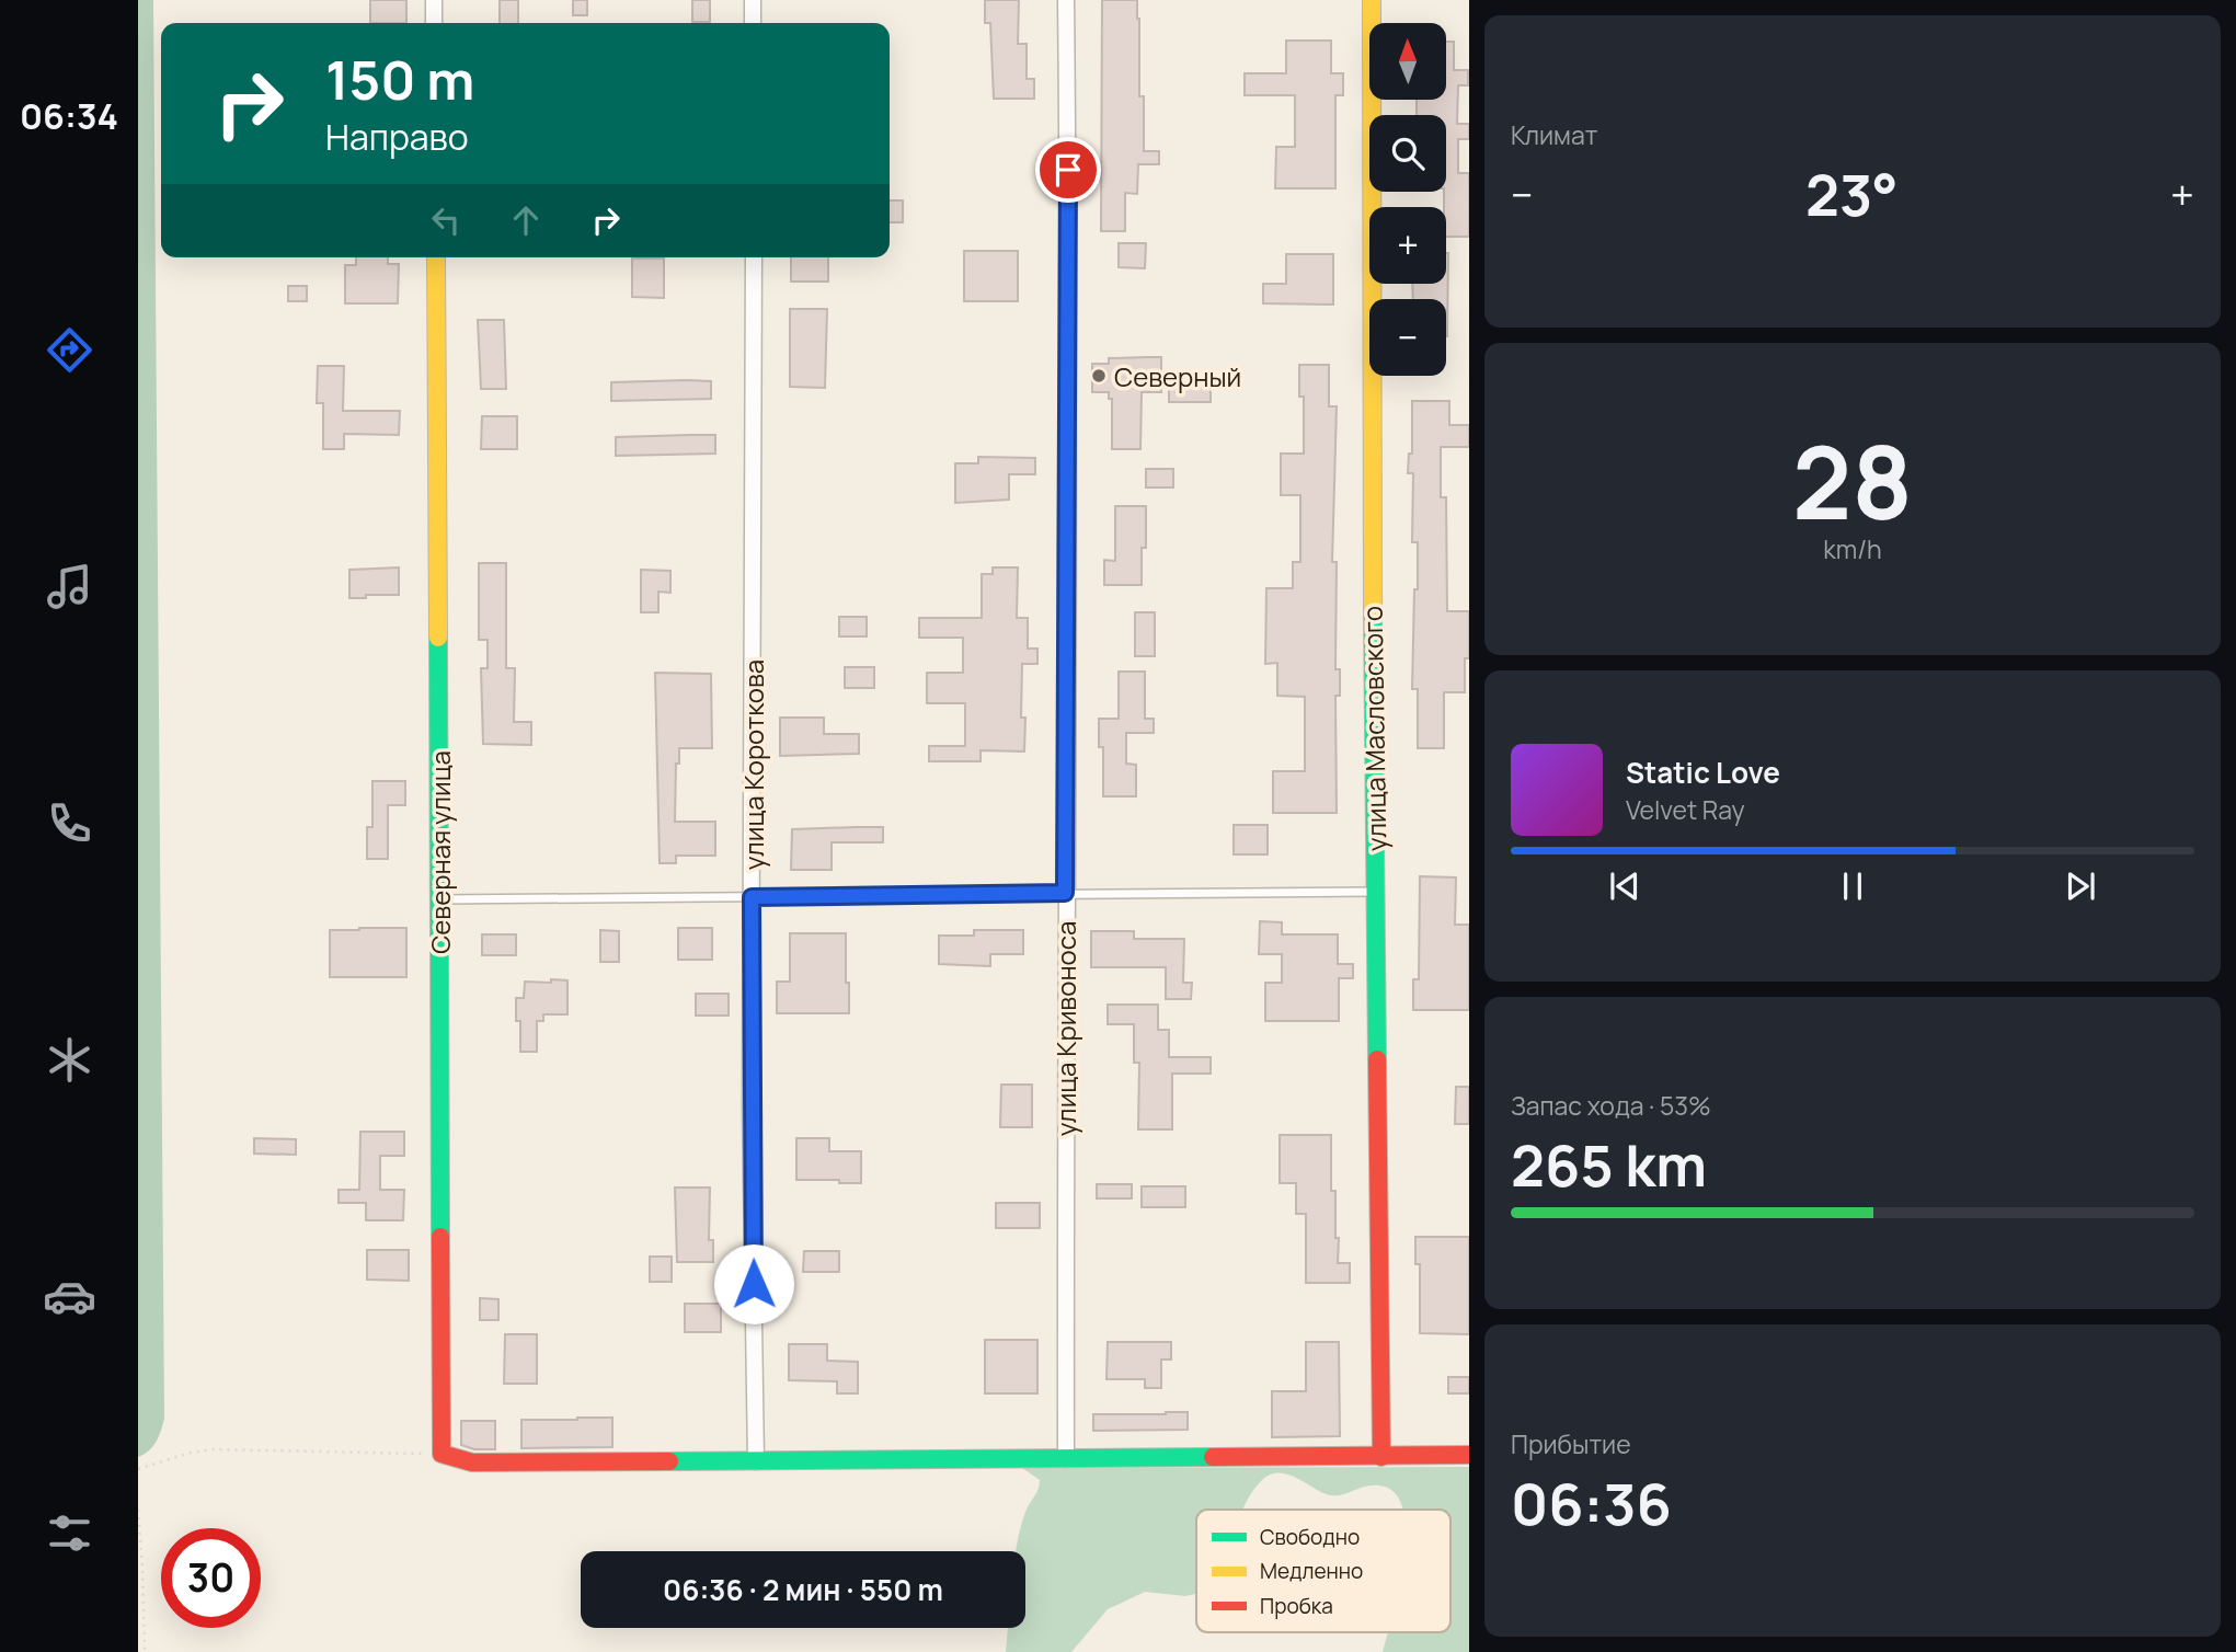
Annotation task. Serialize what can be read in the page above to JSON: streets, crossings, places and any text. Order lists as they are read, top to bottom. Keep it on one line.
{"streets":{"street":["улица Масловского","улица Короткова","Северная улица","улица Кривоноса"]},"places":["Северный"],"legend":["Свободно","Медленно","Пробка"],"north":"top","page":{"tabs":"06:34","tile":["Климат",["28","km/h"],["Запас хода · 53%","265 km"],["Прибытие","06:36"]],"map_buttons":["+","−"],"turn":["150 m","Направо"],"heat":["−","23°","+"],"song":["Static Love","Velvet Ray"],"limit":"30","trip":"06:36 · 2 мин · 550 m"}}
